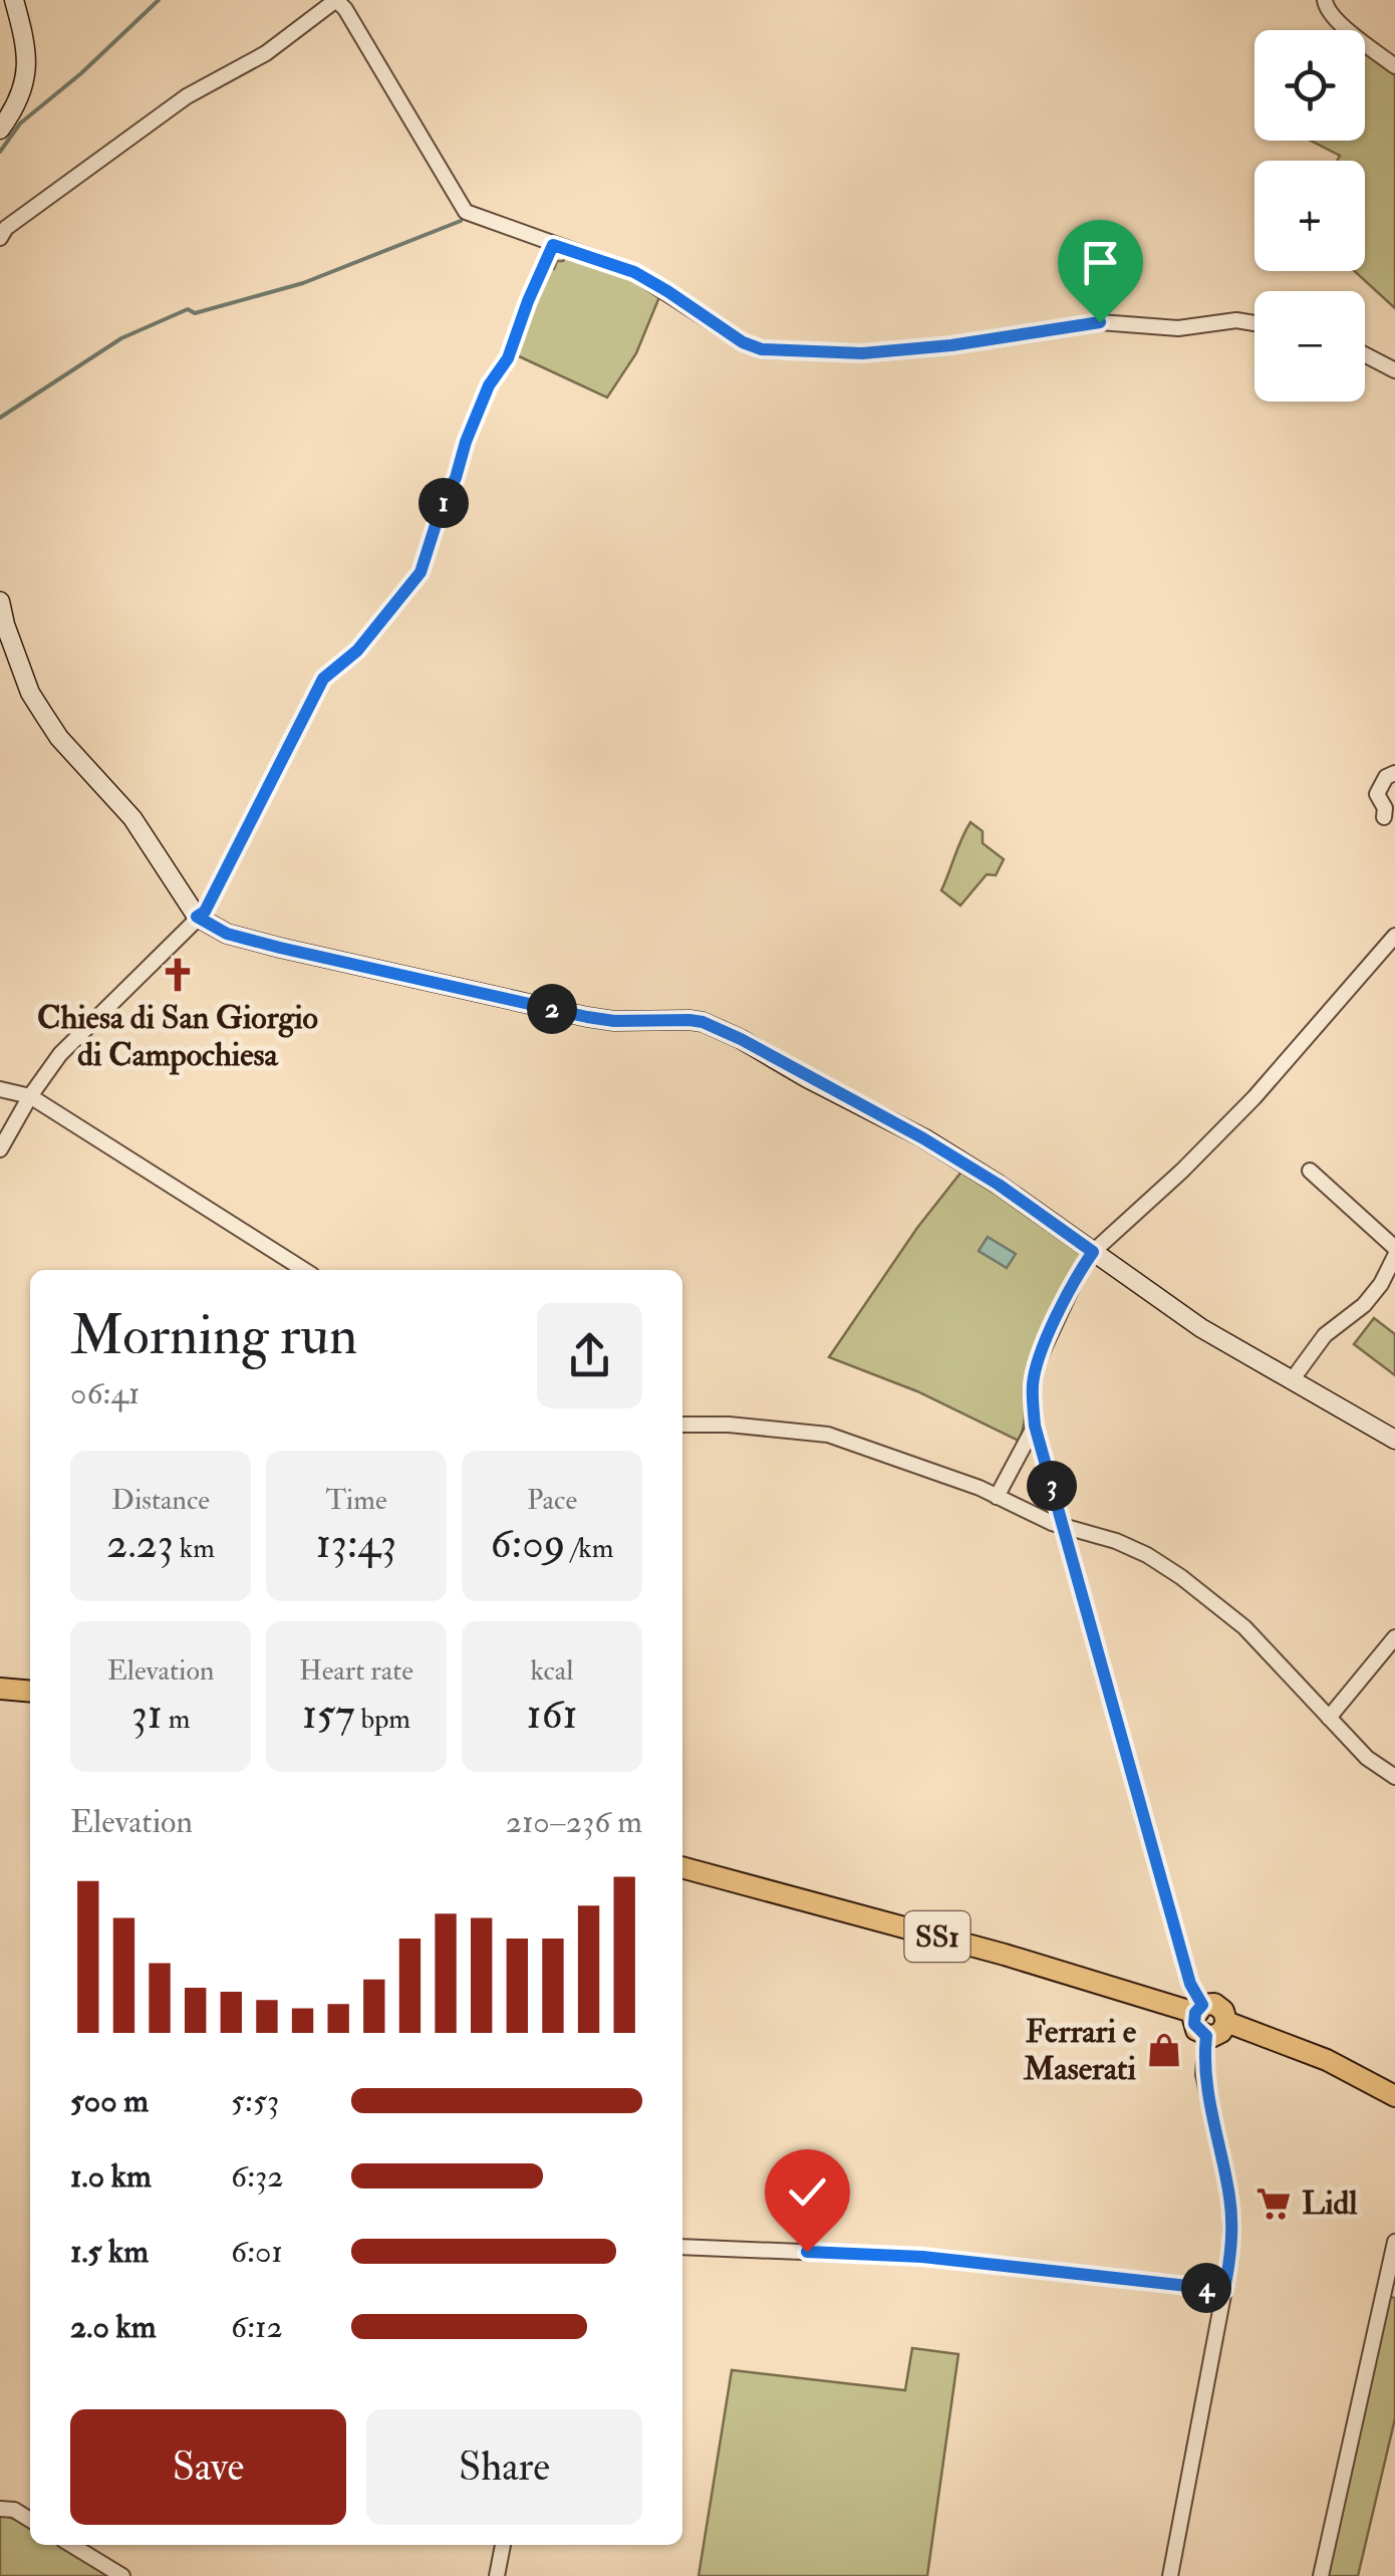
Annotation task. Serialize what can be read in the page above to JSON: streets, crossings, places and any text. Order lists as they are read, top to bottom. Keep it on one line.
{"streets":{"main road":["SS1"]},"places":{"church":["Chiesa di San Giorgio di Campochiesa"],"shop":["Ferrari e Maserati"],"supermarket":["Lidl"]},"page":{"map_buttons":["+","−"],"pins":["1","2","3","4"],"heading":["Morning run","06:41"],"stats":[["Distance","2.23 km"],["Time","13:43"],["Pace","6:09 /km"],["Elevation","31 m"],["Heart rate","157 bpm"],["kcal","161"]],"chart":["Elevation","210–236 m"],"list":[{"name":"500 m","note":"5:53"},{"name":"1.0 km","note":"6:32"},{"name":"1.5 km","note":"6:01"},{"name":"2.0 km","note":"6:12"}],"buttons":["Save","Share"]}}
